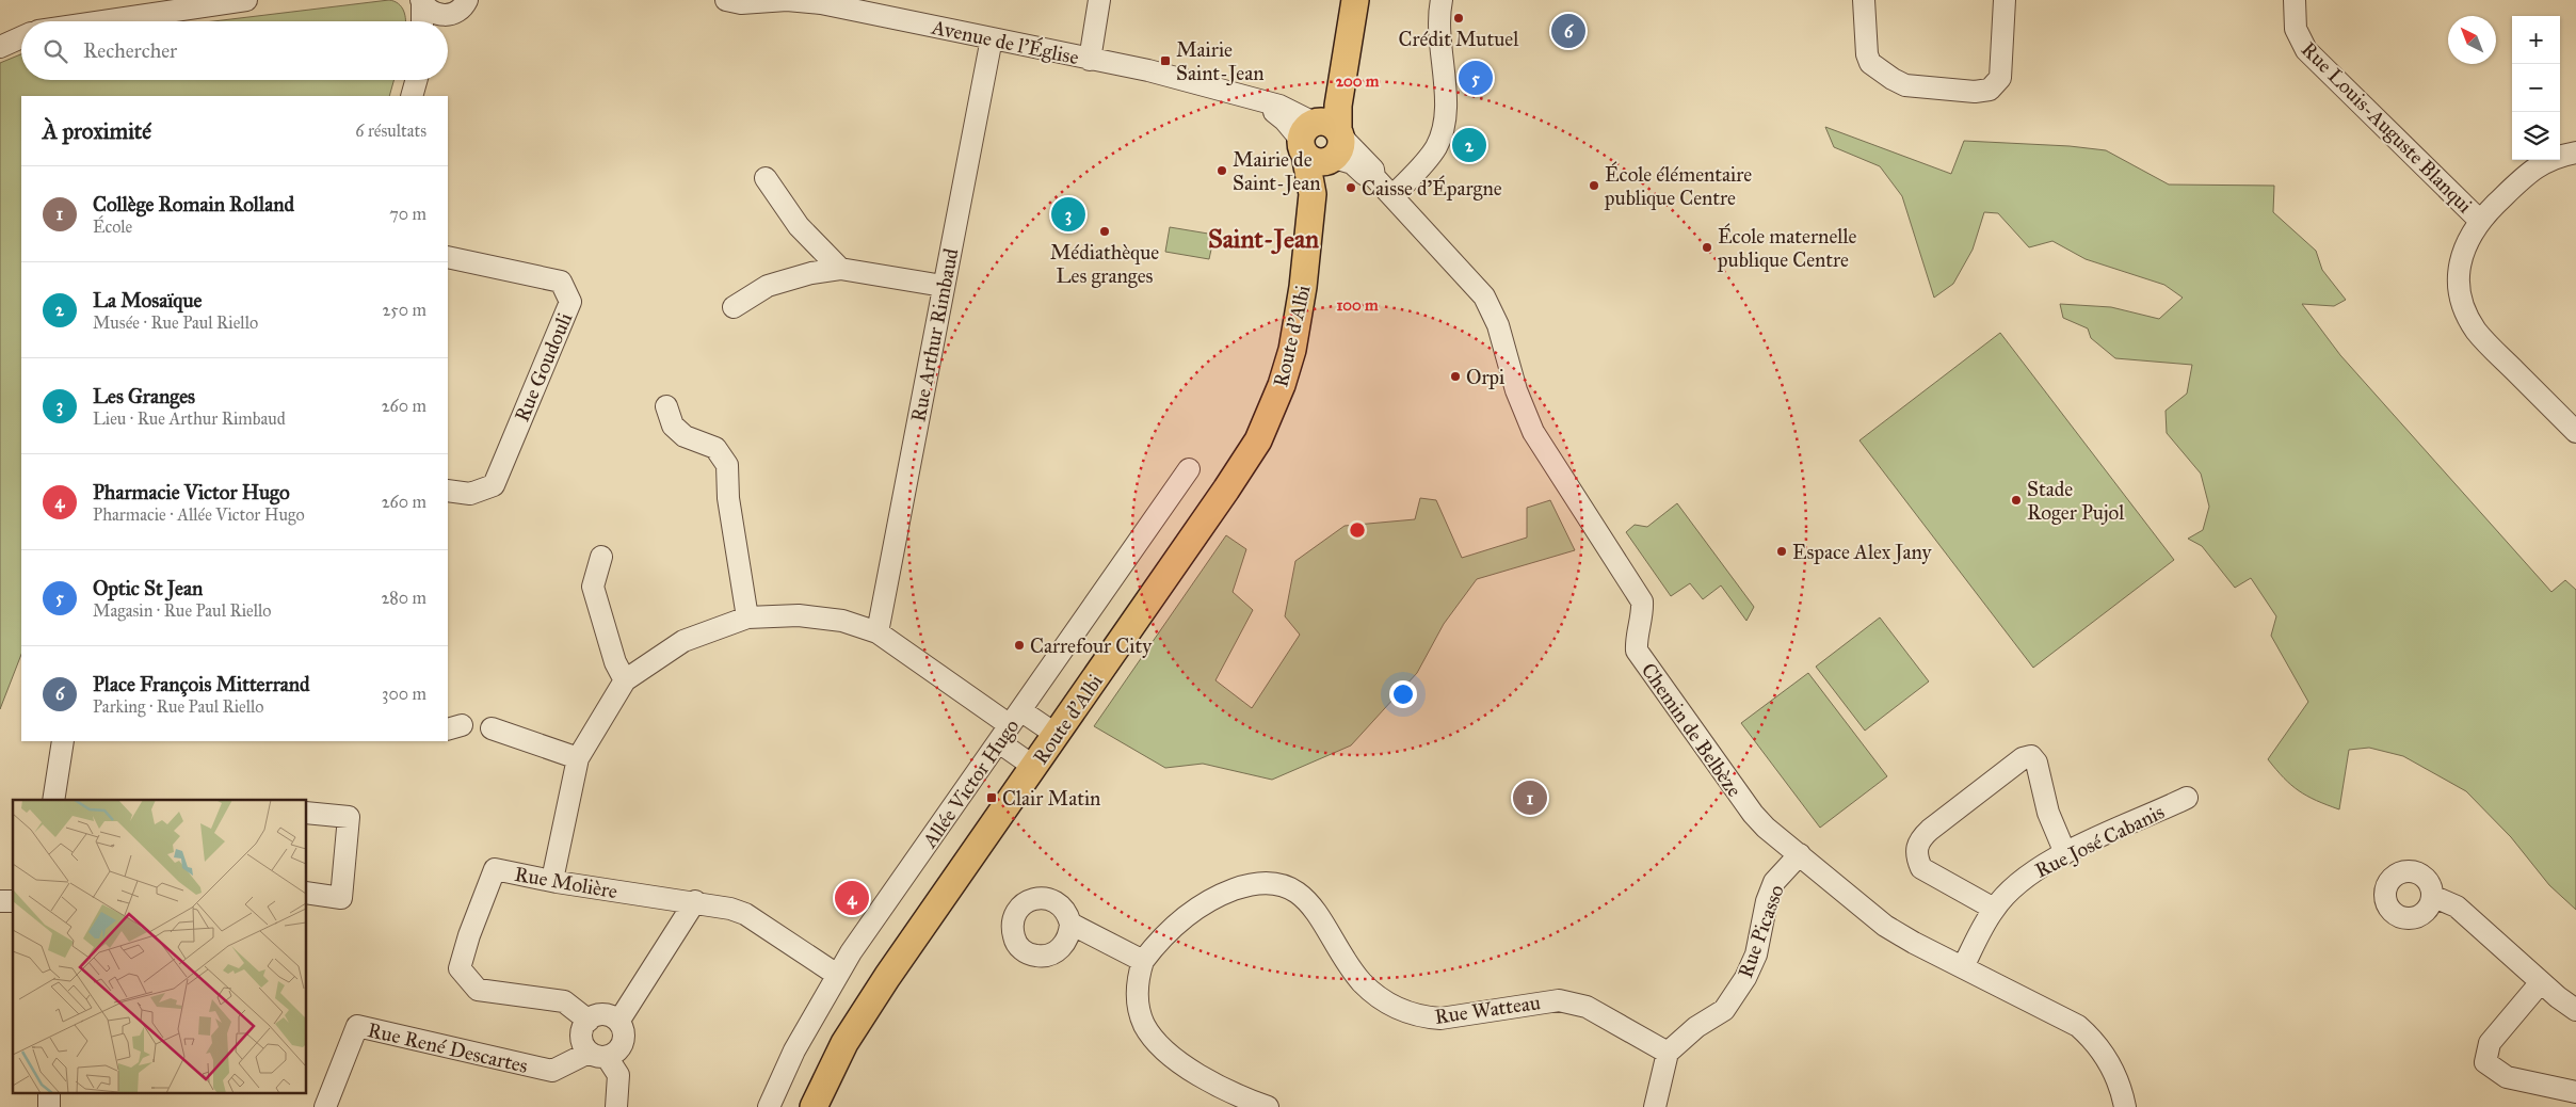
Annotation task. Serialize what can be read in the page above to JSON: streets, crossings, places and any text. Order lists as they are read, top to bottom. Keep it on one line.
{"streets":{"main road":["Route d'Albi"],"street":["Avenue de l'Église","Rue Louis-Auguste Blanqui","Rue Arthur Rimbaud","Rue Goudouli","Chemin de Belbèze","Allée Victor Hugo","Rue José Cabanis","Rue Molière","Rue Picasso","Rue Watteau","Rue René Descartes"]},"crossings":[["Avenue de l'Église","Rue Arthur Rimbaud"],["Avenue de l'Église","Route d'Albi"],["Avenue de l'Église","Chemin de Belbèze"],["Route d'Albi","Chemin de Belbèze"],["Chemin de Belbèze","Rue José Cabanis"],["Chemin de Belbèze","Rue Picasso"],["Allée Victor Hugo","Rue Molière"],["Rue Molière","Rue René Descartes"],["Rue Picasso","Rue Watteau"]],"districts":["Saint-Jean"],"places":{"other":["Crédit Mutuel","Mairie de Saint-Jean","École élémentaire publique Centre","Caisse d'Épargne","Médiathèque Les granges","École maternelle publique Centre","Orpi","Stade Roger Pujol","Espace Alex Jany","Carrefour City"],"transit":["Mairie Saint-Jean","Clair Matin"]},"north":"top left","page":{"pins":["6","5","2","3","1","4"],"map_buttons":["+","−"],"search":"Rechercher","heading":["À proximité","6 résultats"],"list":[{"mark":"1","name":"Collège Romain Rolland","note":"École","value":"70 m"},{"mark":"2","name":"La Mosaïque","note":"Musée · Rue Paul Riello","value":"250 m"},{"mark":"3","name":"Les Granges","note":"Lieu · Rue Arthur Rimbaud","value":"260 m"},{"mark":"4","name":"Pharmacie Victor Hugo","note":"Pharmacie · Allée Victor Hugo","value":"260 m"},{"mark":"5","name":"Optic St Jean","note":"Magasin · Rue Paul Riello","value":"280 m"},{"mark":"6","name":"Place François Mitterrand","note":"Parking · Rue Paul Riello","value":"300 m"}]},"rings":["200 m","100 m"]}
